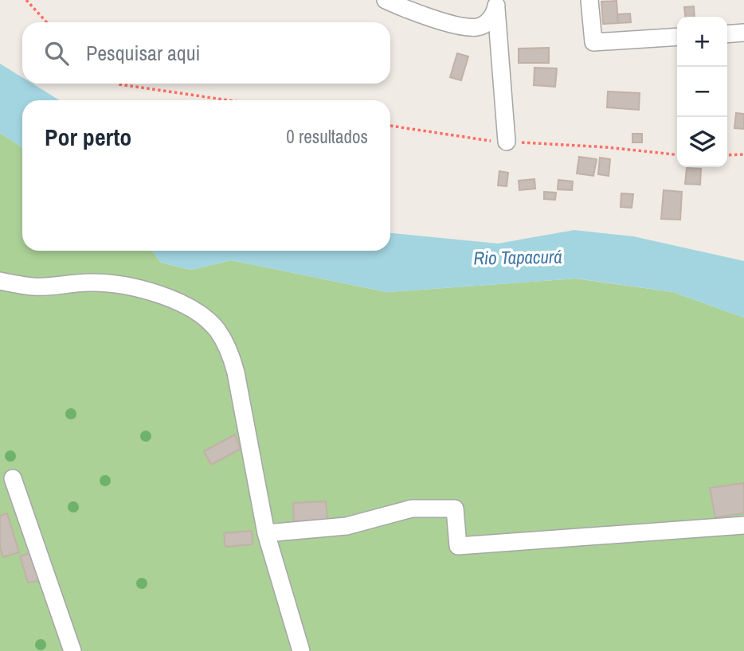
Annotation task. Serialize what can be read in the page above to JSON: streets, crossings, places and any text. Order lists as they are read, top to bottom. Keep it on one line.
{"water":["Rio Tapacurá"],"page":{"map_buttons":["+","−"],"search":"Pesquisar aqui","heading":["Por perto","0 resultados"]}}
